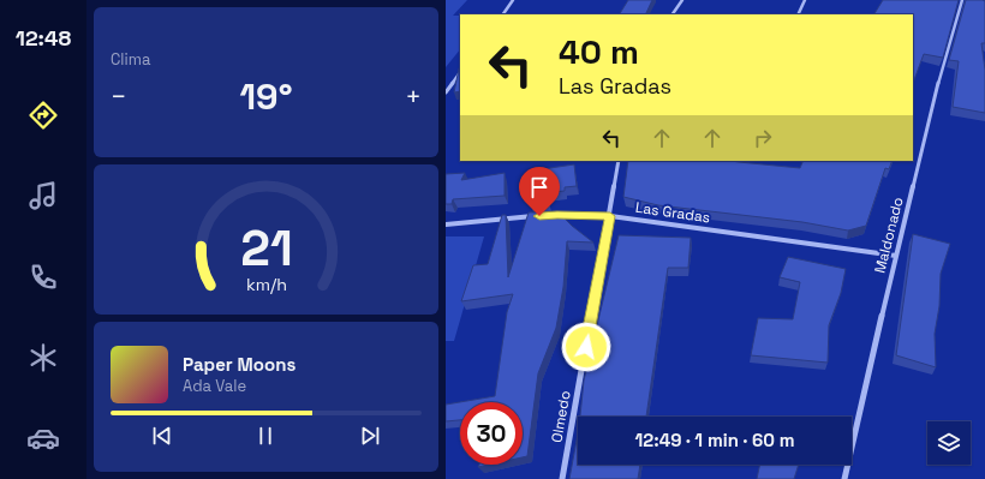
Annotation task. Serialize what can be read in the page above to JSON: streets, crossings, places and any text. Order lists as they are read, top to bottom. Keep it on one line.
{"streets":{"street":["Las Gradas","Maldonado","Olmedo"]},"crossings":[["Las Gradas","Maldonado"],["Las Gradas","Olmedo"]],"page":{"tabs":"12:48","tile":"Clima","turn":["40 m","Las Gradas"],"heat":["−","19°","+"],"song":["Paper Moons","Ada Vale"],"limit":"30","trip":"12:49 · 1 min · 60 m","gauge":["21","km/h"]}}
